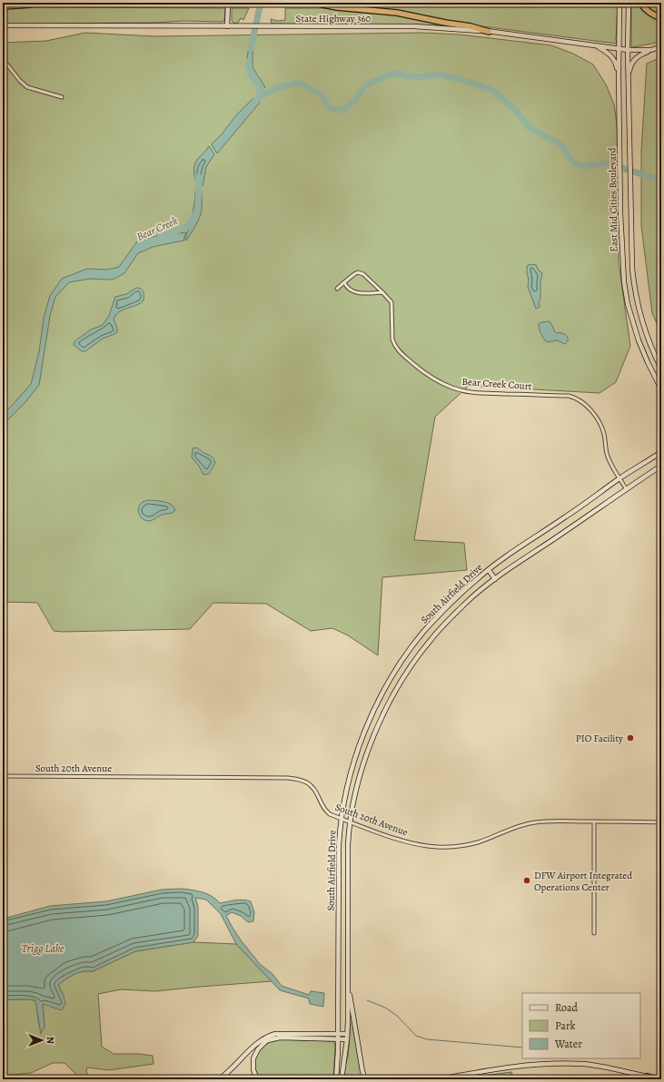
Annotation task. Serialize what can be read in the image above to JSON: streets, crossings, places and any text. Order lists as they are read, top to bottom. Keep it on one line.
{"streets":{"main road":["State Highway 360","East Mid Cities Boulevard","South Airfield Drive"],"street":["Bear Creek Court","South 20th Avenue"]},"crossings":[["State Highway 360","East Mid Cities Boulevard"],["Bear Creek Court","South Airfield Drive"],["South Airfield Drive","South 20th Avenue"]],"water":["Bear Creek","Trigg Lake"],"places":["PIO Facility","DFW Airport Integrated Operations Center"],"legend":["Road","Park","Water"],"north":"right"}
